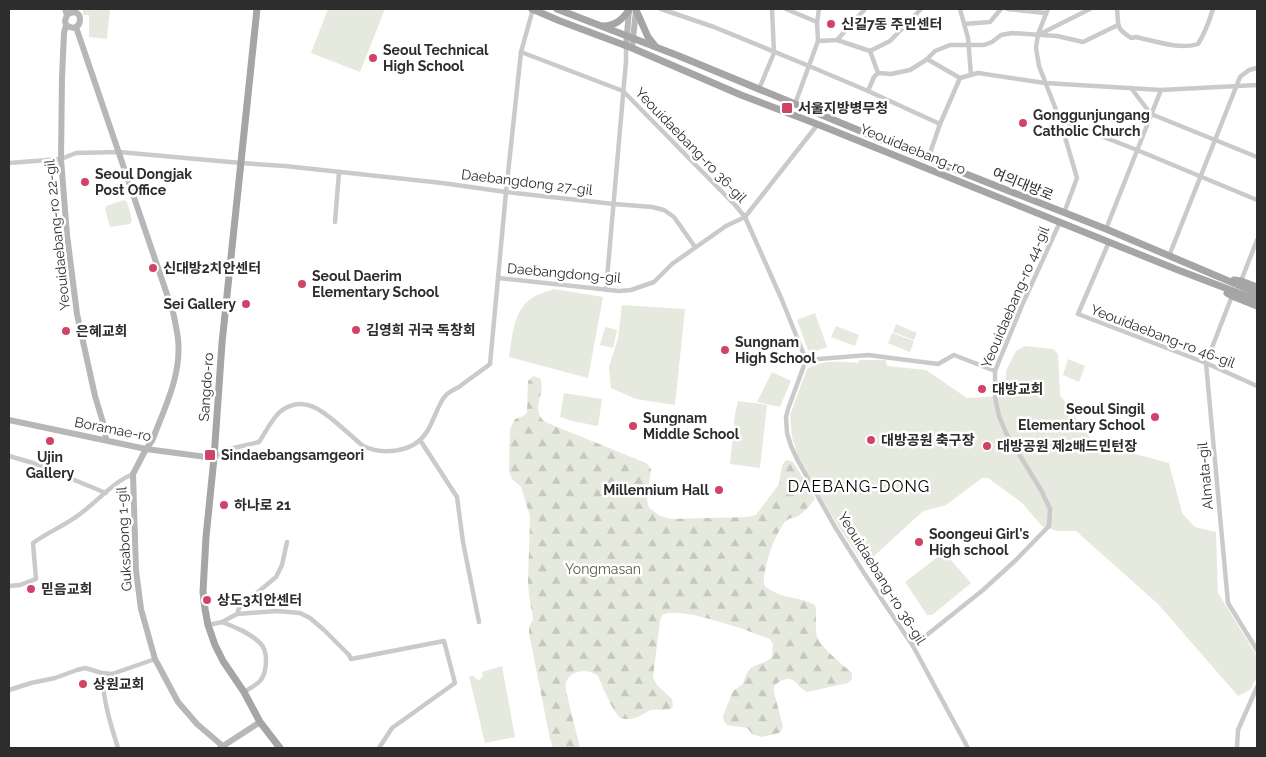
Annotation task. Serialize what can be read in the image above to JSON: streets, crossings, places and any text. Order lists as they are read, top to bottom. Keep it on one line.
{"streets":{"main road":["Yeouidaebang-ro","여의대방로","Sangdo-ro"],"street":["Yeouidaebang-ro 36-gil","Daebangdong 27-gil","Yeouidaebang-ro 22-gil","Daebangdong-gil","Yeouidaebang-ro 44-gil","Yeouidaebang-ro 46-gil","Boramae-ro","Almata-gil","Guksabong 1-gil"]},"crossings":[["Yeouidaebang-ro 36-gil","Daebangdong-gil"],["Yeouidaebang-ro 36-gil","Yeouidaebang-ro 44-gil"],["Yeouidaebang-ro","Daebangdong-gil"],["Yeouidaebang-ro","Yeouidaebang-ro 44-gil"],["Yeouidaebang-ro","Yeouidaebang-ro 46-gil"],["Daebangdong 27-gil","Yeouidaebang-ro 22-gil"],["Daebangdong 27-gil","Daebangdong-gil"],["Daebangdong 27-gil","Sangdo-ro"],["여의대방로","Yeouidaebang-ro 44-gil"],["Yeouidaebang-ro 22-gil","Boramae-ro"],["Yeouidaebang-ro 46-gil","Almata-gil"],["Sangdo-ro","Boramae-ro"]],"districts":["DAEBANG-DONG"],"parks":["Yongmasan"],"places":{"other":["신길7동 주민센터","Seoul Technical High School","Gonggunjungang Catholic Church","Seoul Dongjak Post Office","신대방2치안센터","Seoul Daerim Elementary School","Sei Gallery","김영희 귀국 독창회","은혜교회","Sungnam High School","대방교회","Seoul Singil Elementary School","Sungnam Middle School","대방공원 축구장","Ujin Gallery","대방공원 제2배드민턴장","Millennium Hall","하나로 21","Soongeui Girl's High school","믿음교회","상도3치안센터","상원교회"],"transit":["서울지방병무청","Sindaebangsamgeori"]}}
